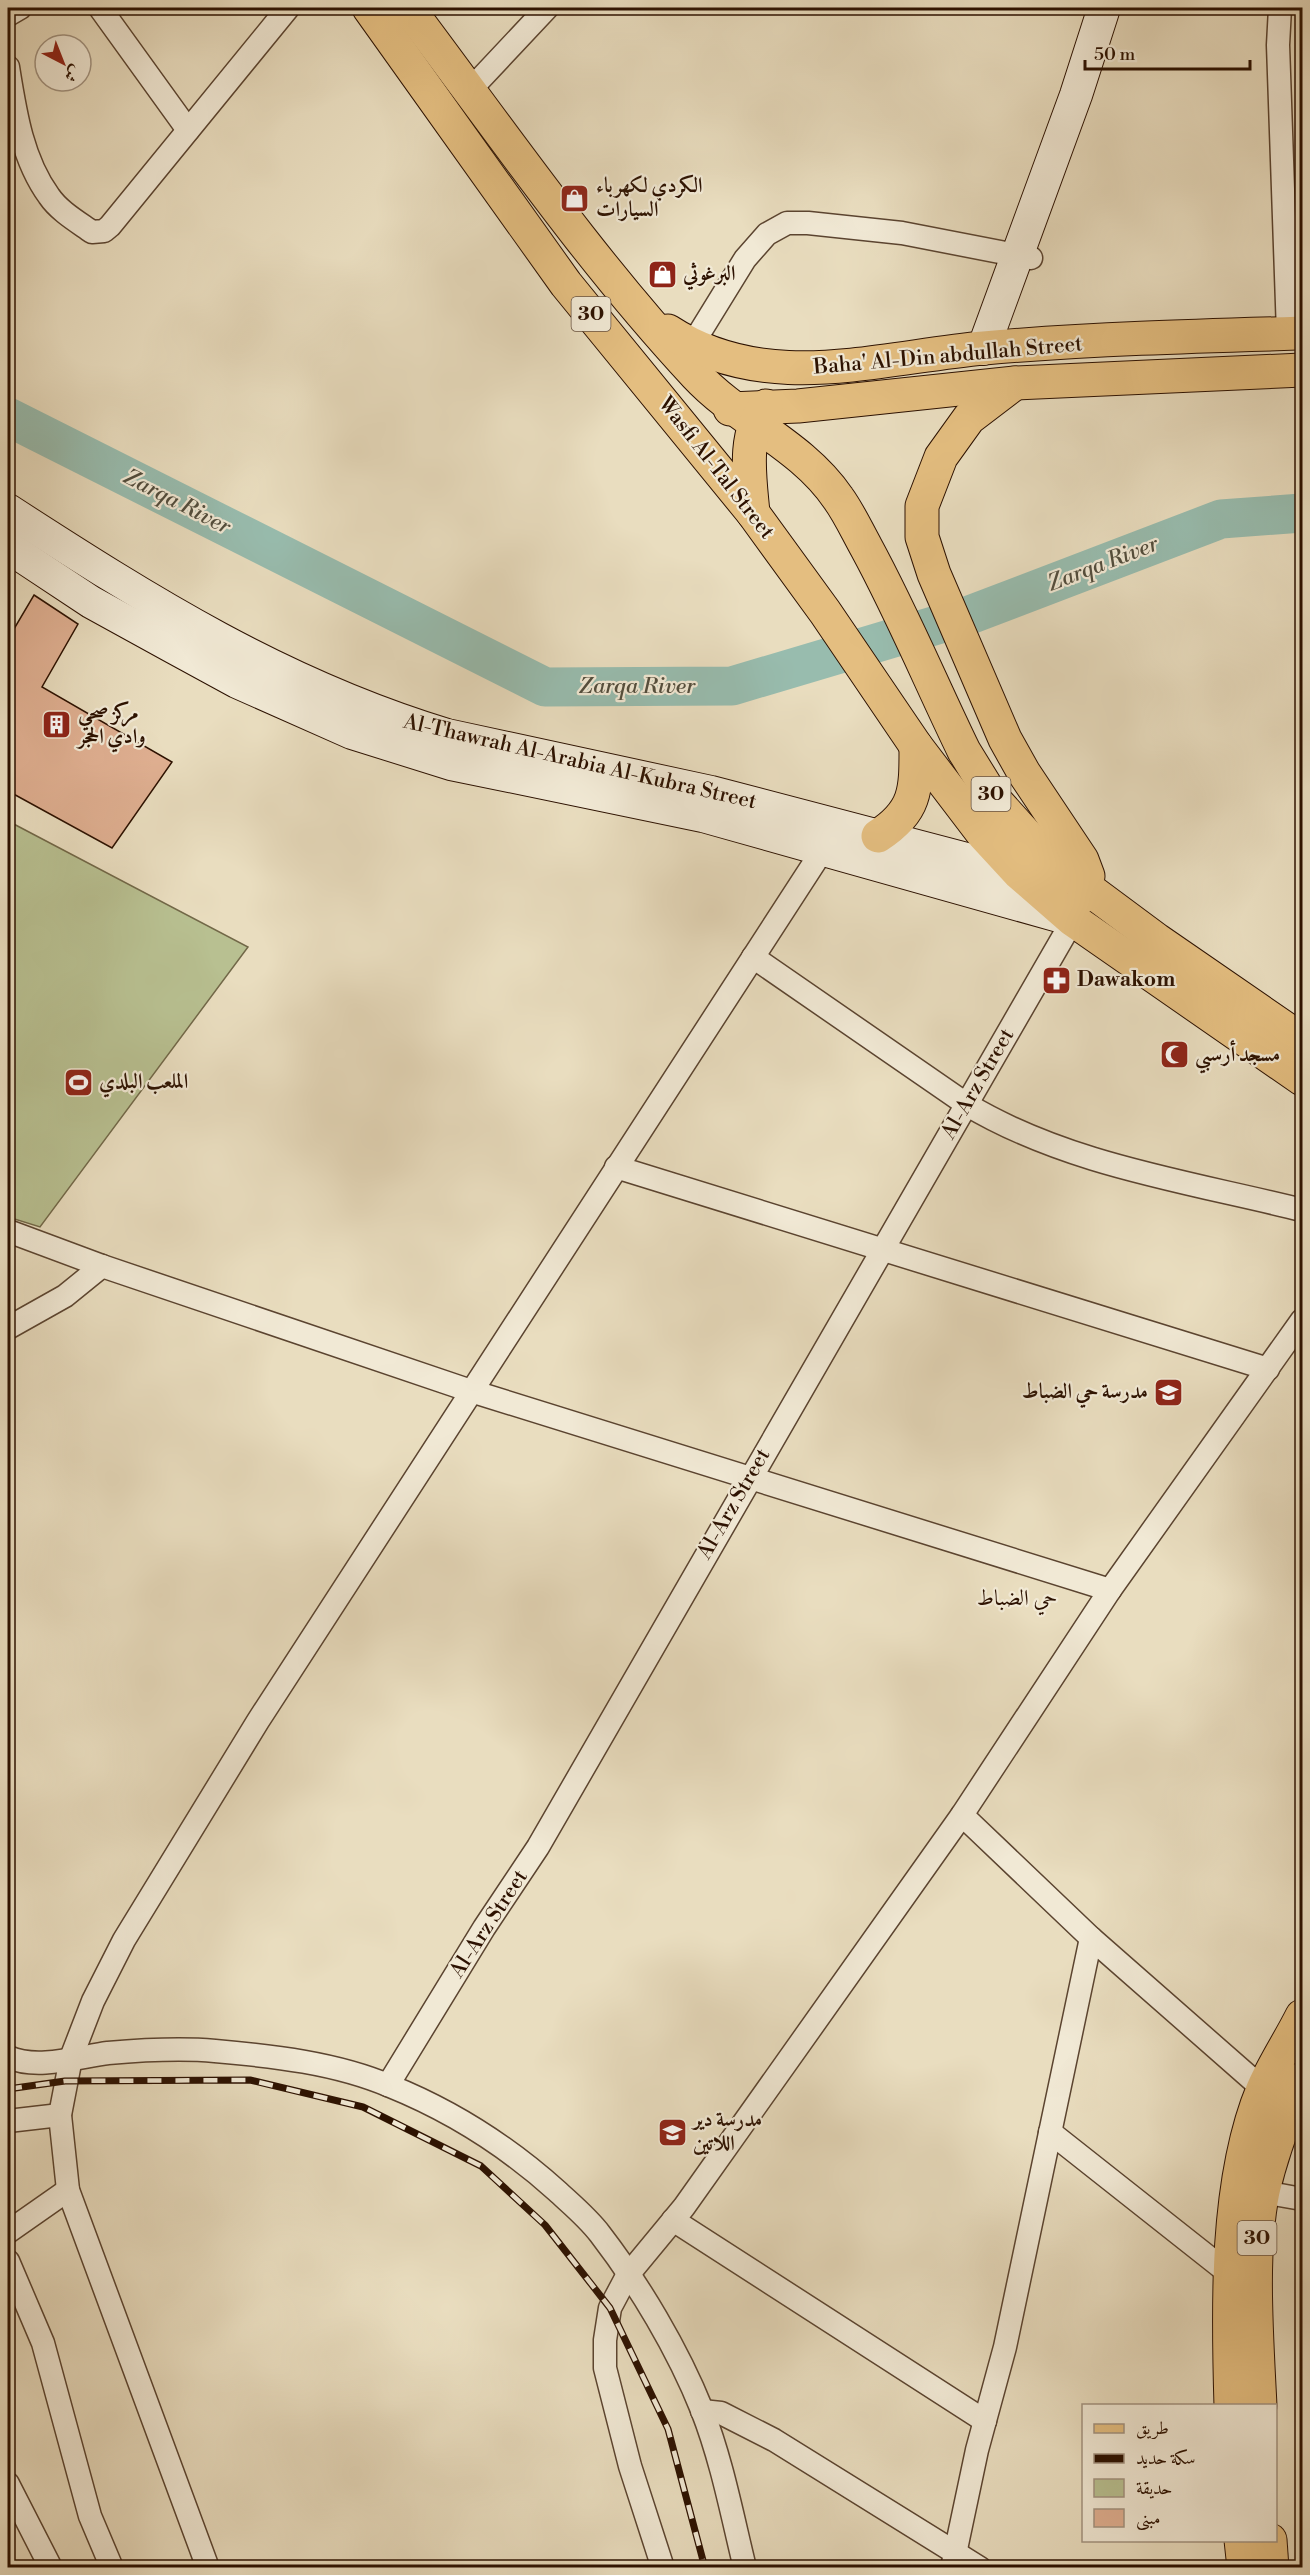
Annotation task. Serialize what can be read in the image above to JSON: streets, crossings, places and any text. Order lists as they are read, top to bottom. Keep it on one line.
{"streets":{"main road":["30","Baha' Al-Din abdullah Street","Wasfi Al-Tal Street","Al-Thawrah Al-Arabia Al-Kubra Street"],"street":["Al-Arz Street"]},"crossings":[["30","Wasfi Al-Tal Street"],["30","Al-Thawrah Al-Arabia Al-Kubra Street"],["30","Al-Arz Street"],["Baha' Al-Din abdullah Street","Wasfi Al-Tal Street"],["Wasfi Al-Tal Street","Al-Thawrah Al-Arabia Al-Kubra Street"],["Wasfi Al-Tal Street","Al-Arz Street"],["Al-Thawrah Al-Arabia Al-Kubra Street","Al-Arz Street"]],"districts":["حي الضباط"],"water":["Zarqa River"],"places":{"shop":["الكردي لكهرباء السيارات","البرغوثي"],"building":["مركز صحي وادي الحجر"],"pharmacy":["Dawakom"],"mosque":["مسجد أرسبي"],"sports":["الملعب البلدي"],"school or university":["مدرسة حي الضباط","مدرسة دير اللاتين"]},"legend":["طريق","سكة حديد","حديقة","مبنى"],"scale_bar":"50 m","north":"bottom right"}
